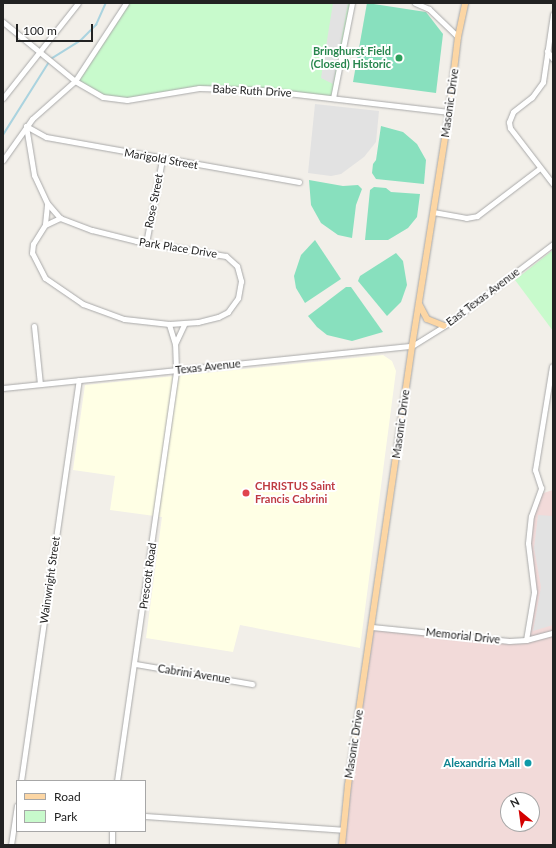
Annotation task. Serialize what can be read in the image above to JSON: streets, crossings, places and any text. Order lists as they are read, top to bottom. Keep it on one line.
{"streets":{"main road":["Masonic Drive"],"street":["Babe Ruth Drive","Marigold Street","Rose Street","Park Place Drive","East Texas Avenue","Texas Avenue","Prescott Road","Wainwright Street","Memorial Drive","Cabrini Avenue"]},"crossings":[["Babe Ruth Drive","Masonic Drive"],["Masonic Drive","East Texas Avenue"],["Masonic Drive","Texas Avenue"],["Masonic Drive","Memorial Drive"],["Marigold Street","Rose Street"],["Marigold Street","Park Place Drive"],["Rose Street","Park Place Drive"],["Park Place Drive","Prescott Road"],["East Texas Avenue","Texas Avenue"],["Texas Avenue","Prescott Road"],["Texas Avenue","Wainwright Street"],["Prescott Road","Cabrini Avenue"]],"places":["Bringhurst Field (Closed) Historic","CHRISTUS Saint Francis Cabrini","Alexandria Mall"],"legend":["Road","Park"],"scale_bar":"100 m","north":"top left"}
